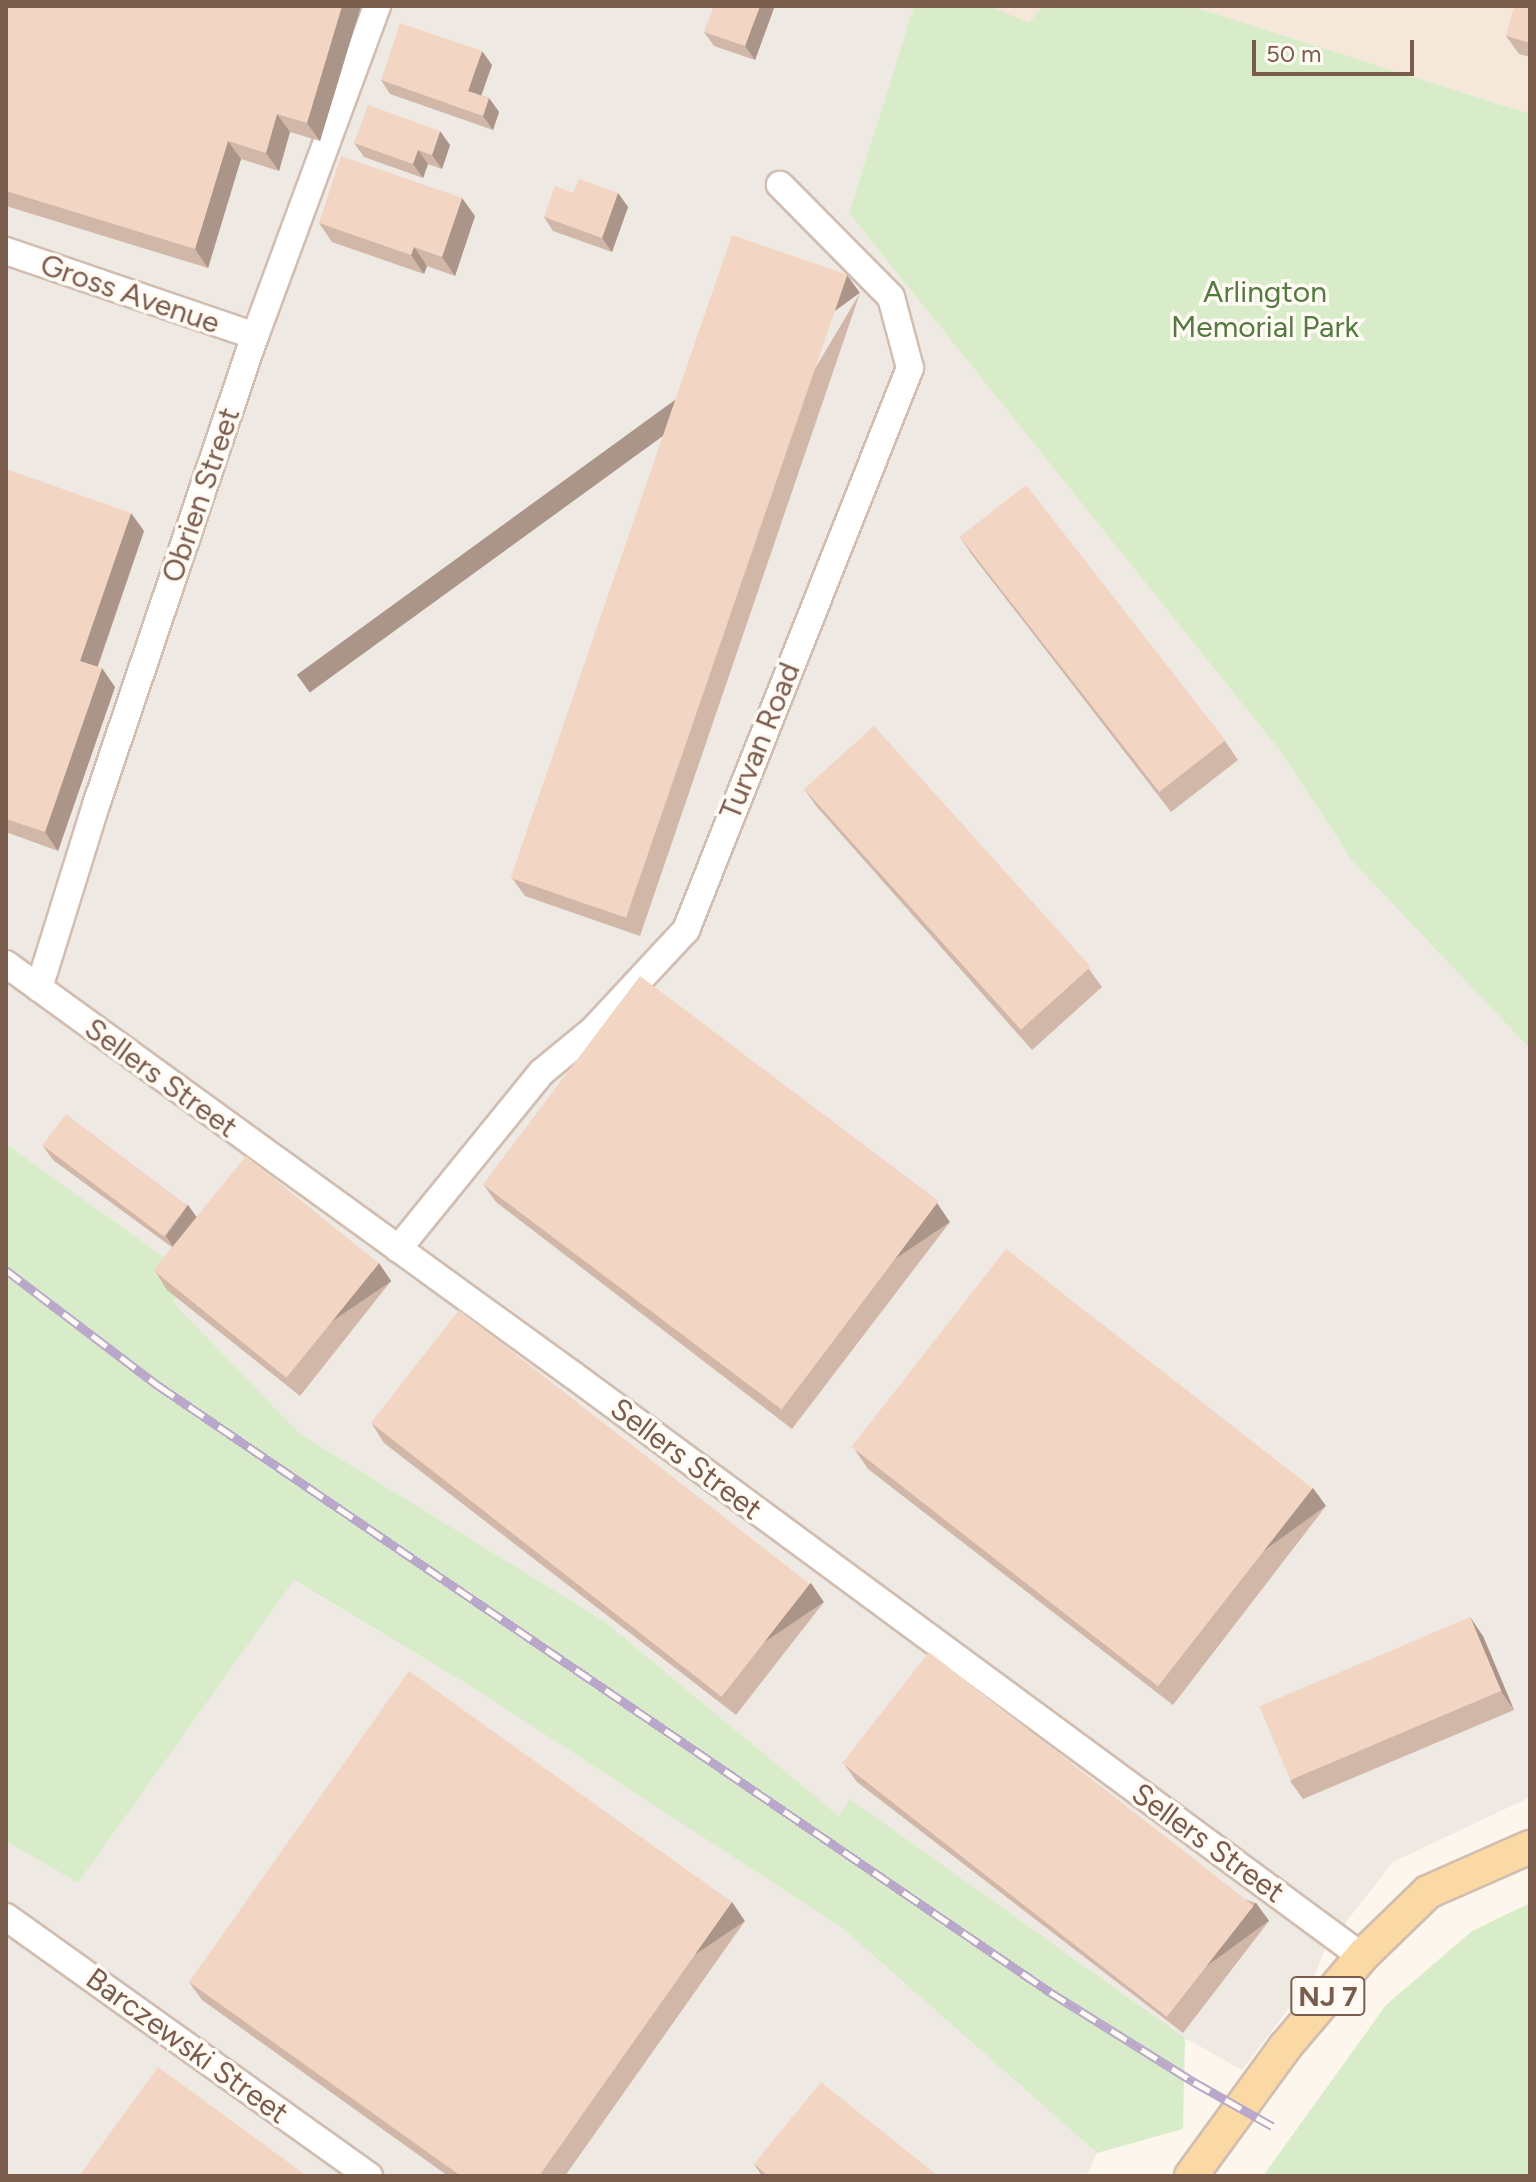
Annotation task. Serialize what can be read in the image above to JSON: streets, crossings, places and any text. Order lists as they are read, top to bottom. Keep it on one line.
{"streets":{"main road":["NJ 7"],"street":["Gross Avenue","Obrien Street","Turvan Road","Sellers Street","Barczewski Street"]},"crossings":[["Gross Avenue","Obrien Street"],["Obrien Street","Sellers Street"],["Turvan Road","Sellers Street"],["Sellers Street","NJ 7"]],"parks":["Arlington Memorial Park"],"scale_bar":"50 m"}
